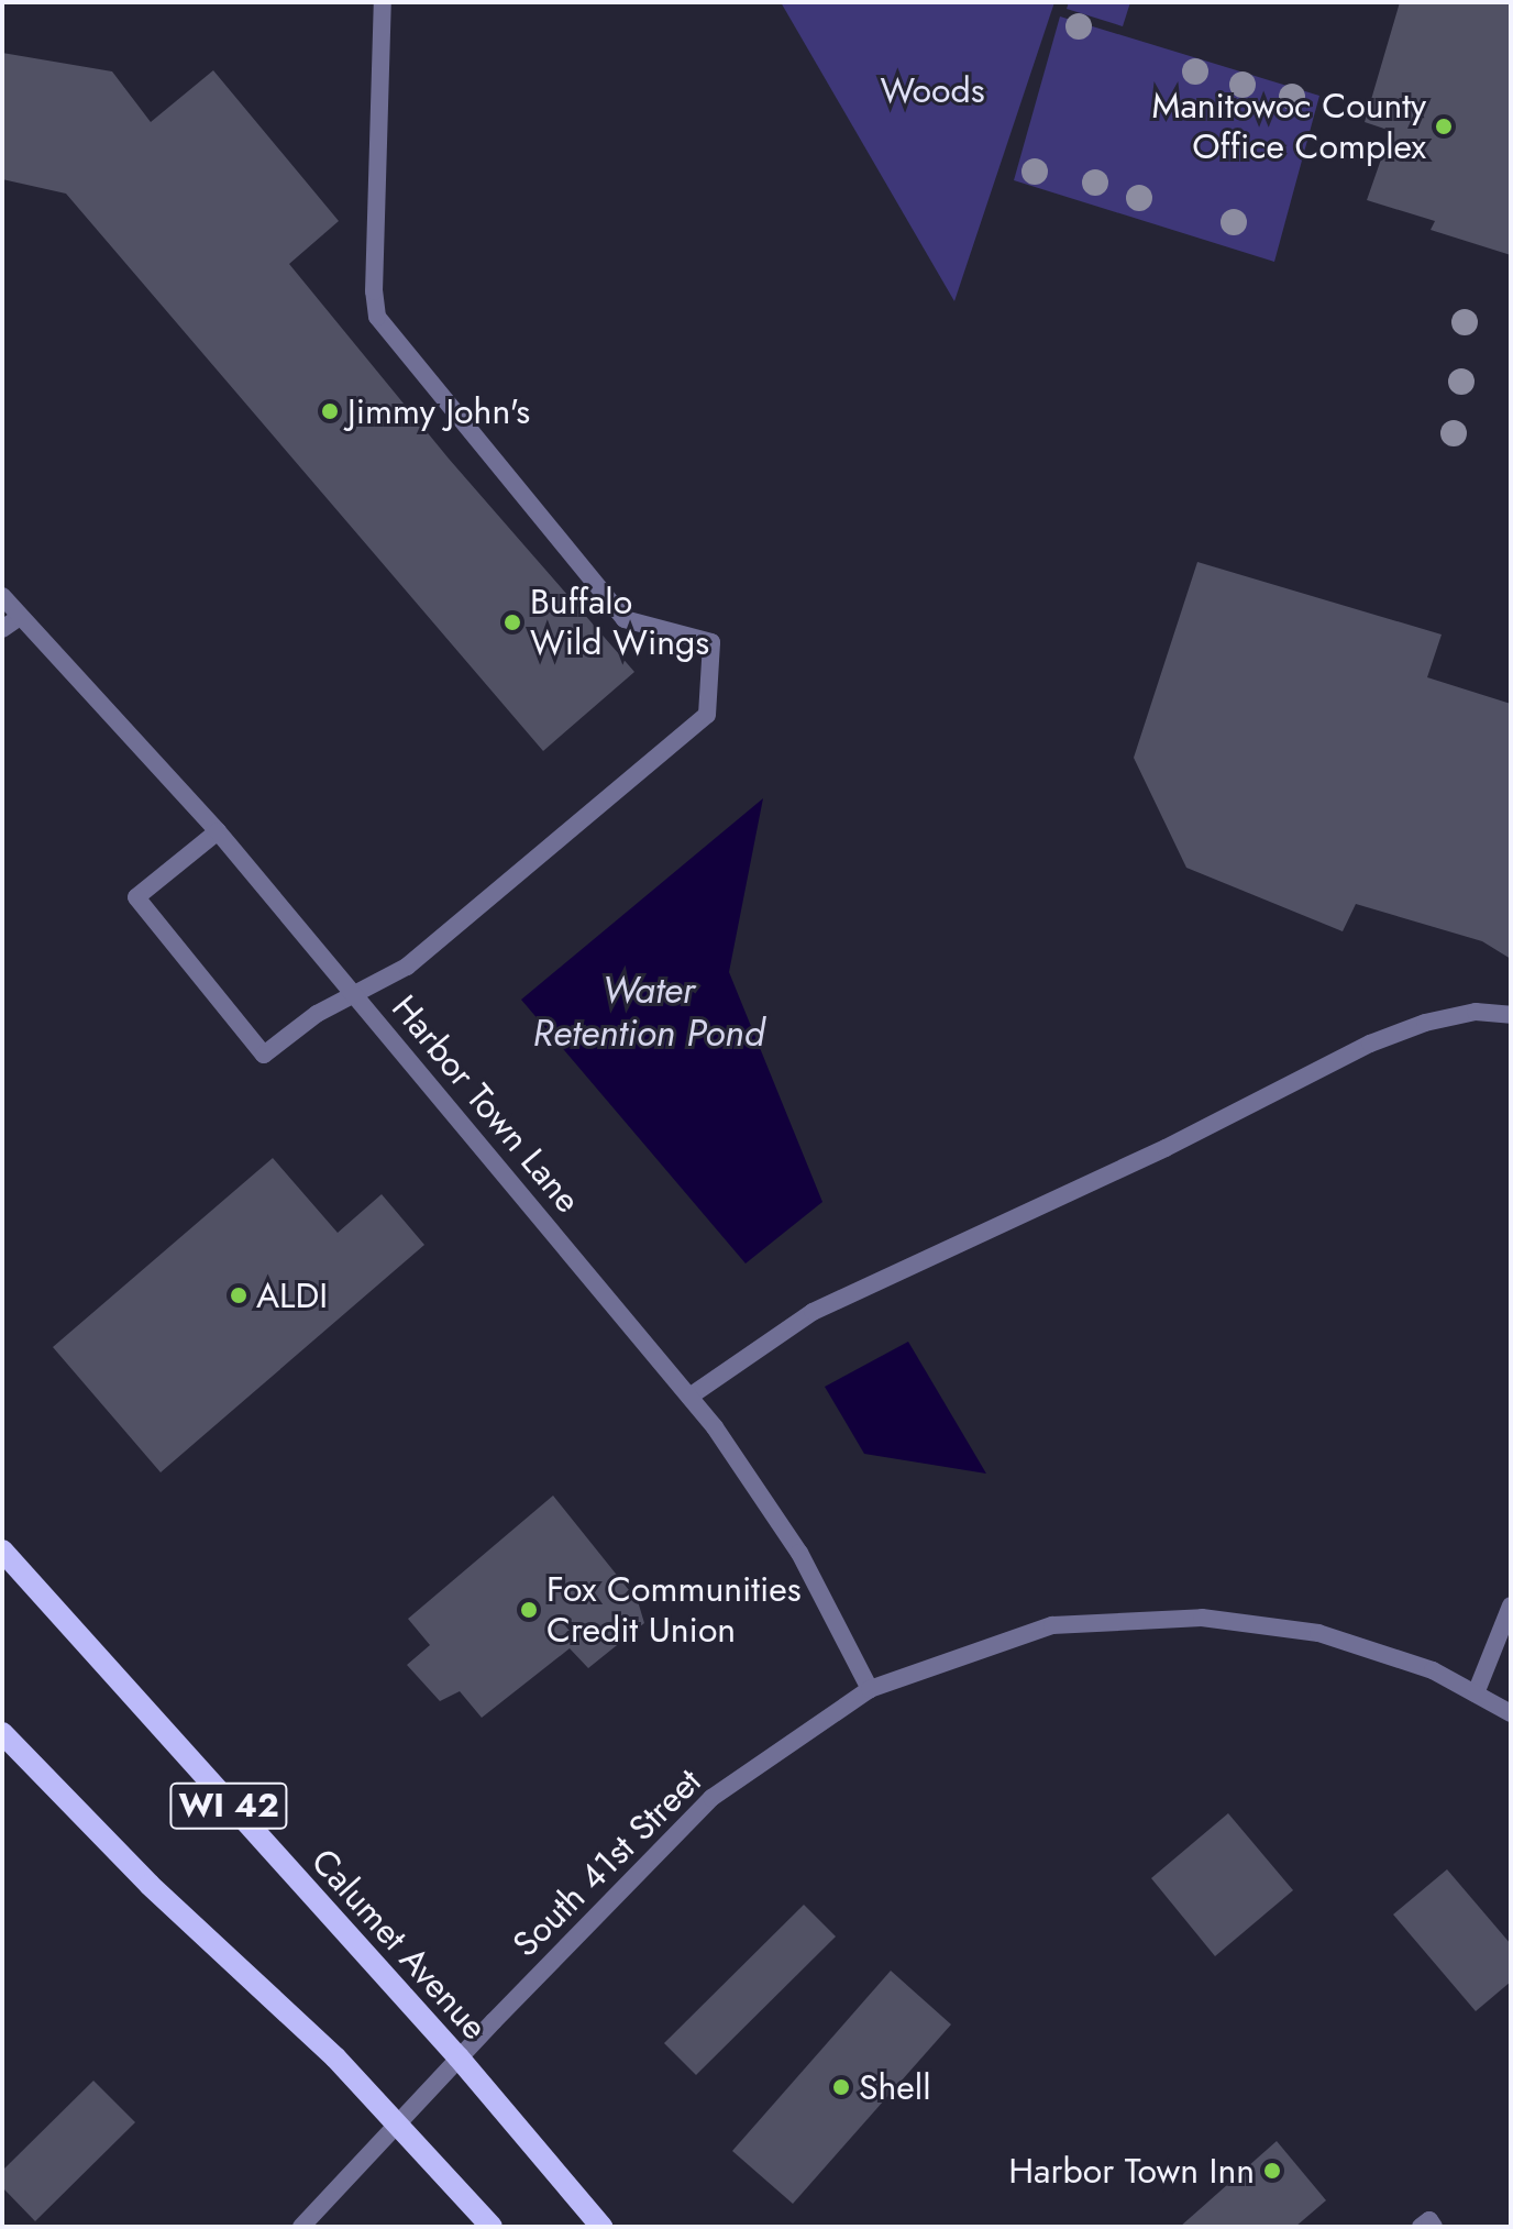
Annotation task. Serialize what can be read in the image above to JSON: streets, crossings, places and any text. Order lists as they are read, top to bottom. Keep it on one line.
{"streets":{"main road":["WI 42","Calumet Avenue"],"street":["Harbor Town Lane","South 41st Street"]},"crossings":[["Harbor Town Lane","South 41st Street"],["WI 42","South 41st Street"],["South 41st Street","Calumet Avenue"]],"water":["Water Retention Pond"],"parks":["Woods"],"places":["Manitowoc County Office Complex","Jimmy John's","Buffalo Wild Wings","ALDI","Fox Communities Credit Union","Shell","Harbor Town Inn"]}
